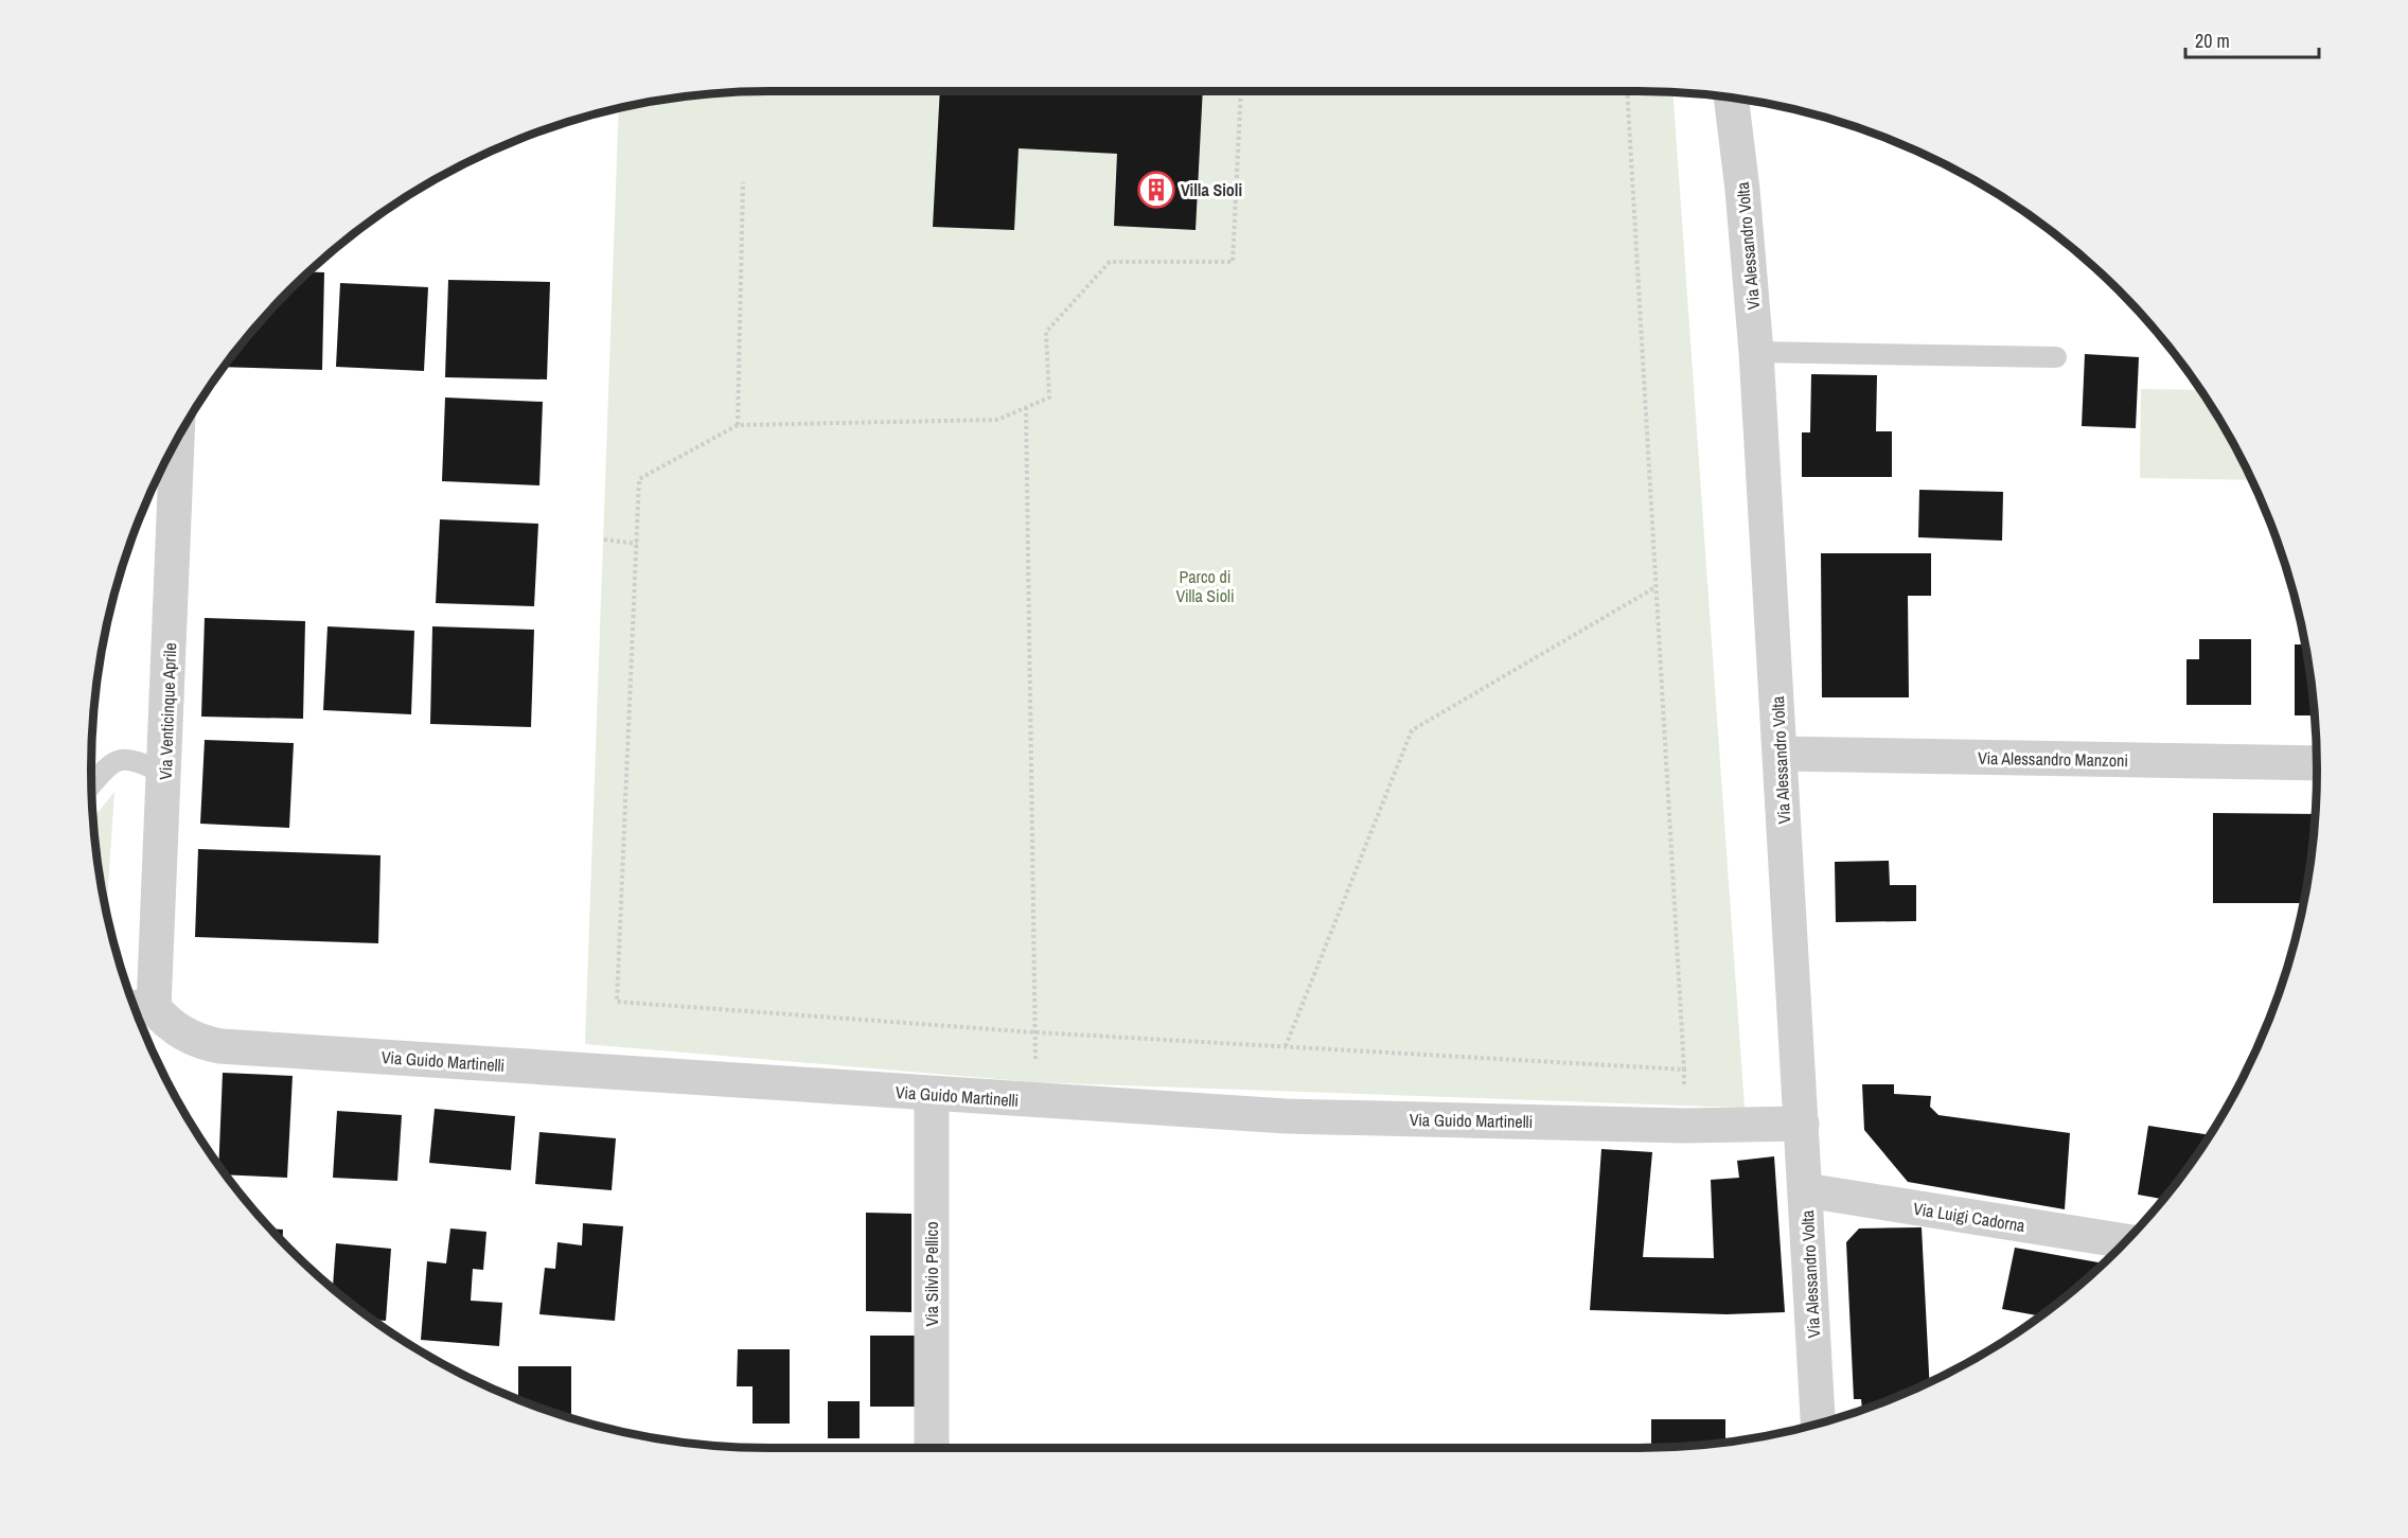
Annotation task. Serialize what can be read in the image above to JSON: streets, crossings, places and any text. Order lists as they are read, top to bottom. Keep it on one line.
{"streets":{"street":["Via Alessandro Volta","Via Venticinque Aprile","Via Alessandro Manzoni","Via Guido Martinelli","Via Luigi Cadorna","Via Silvio Pellico"]},"crossings":[["Via Alessandro Volta","Via Alessandro Manzoni"],["Via Alessandro Volta","Via Guido Martinelli"],["Via Alessandro Volta","Via Luigi Cadorna"],["Via Venticinque Aprile","Via Guido Martinelli"],["Via Guido Martinelli","Via Silvio Pellico"]],"parks":["Parco di Villa Sioli"],"places":{"building":["Villa Sioli"]},"scale_bar":"20 m"}
